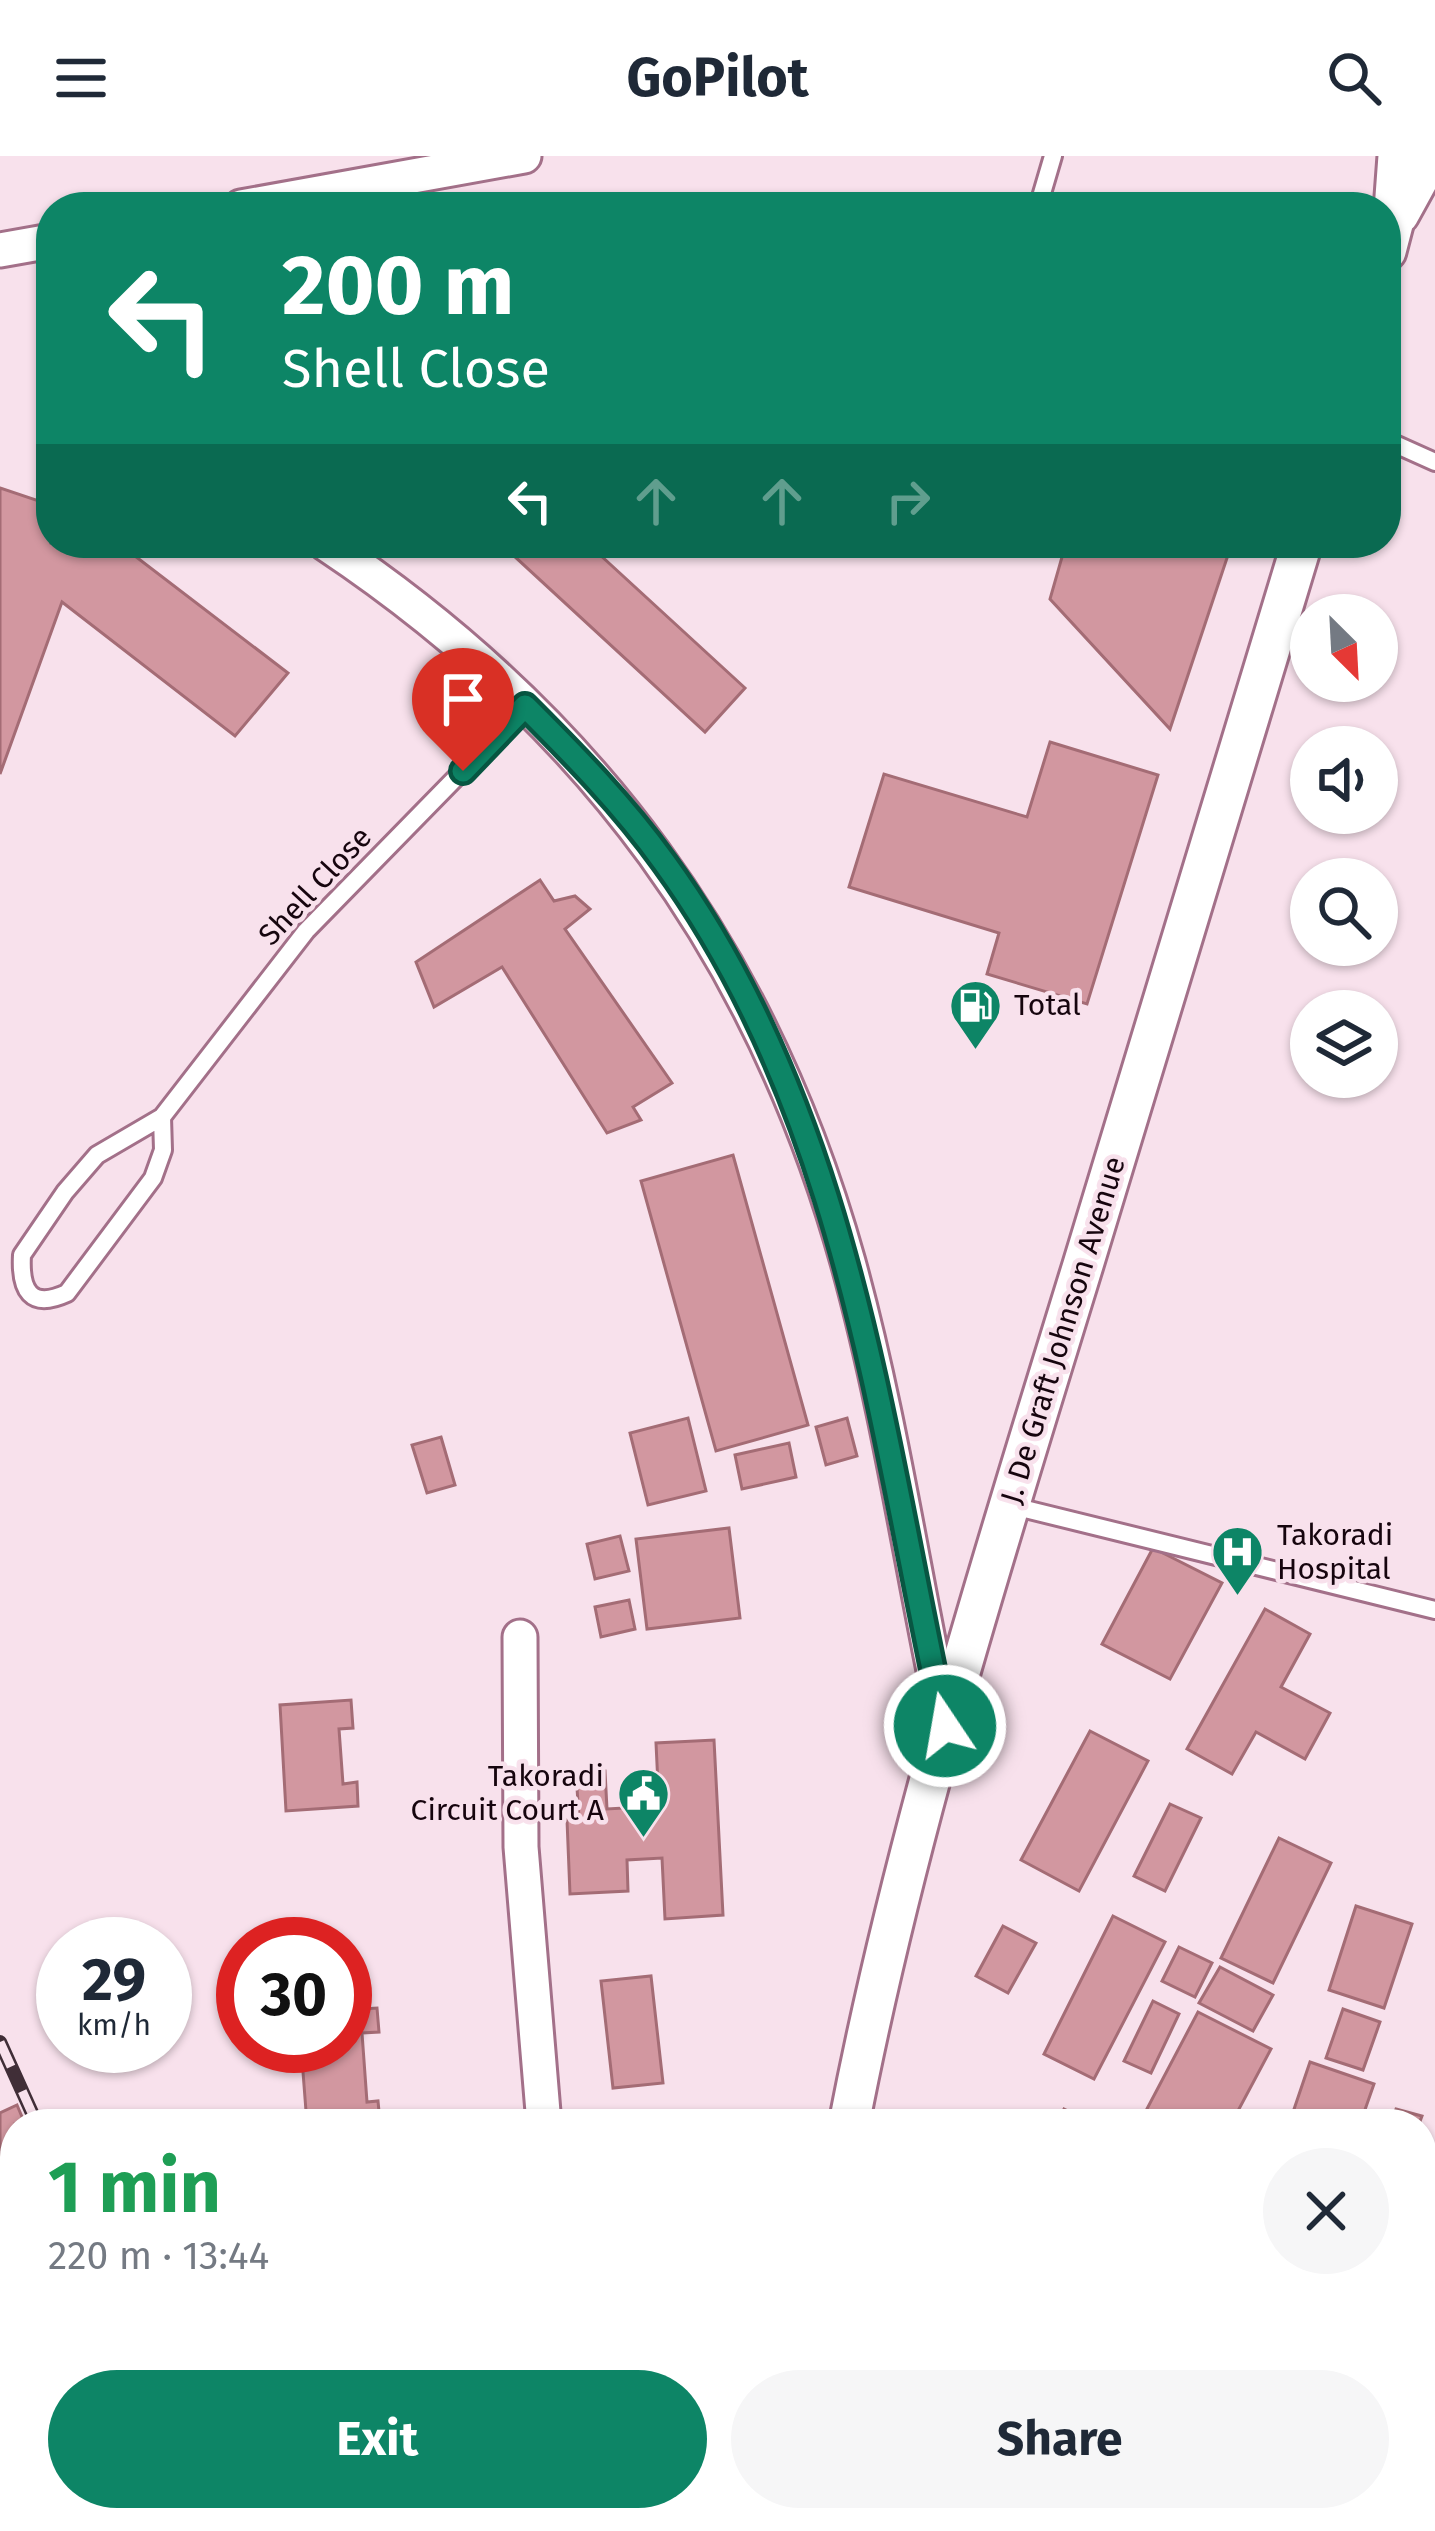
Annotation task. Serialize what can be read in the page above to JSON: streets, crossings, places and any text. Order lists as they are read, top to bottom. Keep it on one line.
{"streets":{"street":["J. De Graft Johnson Avenue"],"lane":["Shell Close"]},"places":{"fuel station":["Total"],"hospital":["Takoradi Hospital"],"public building":["Takoradi Circuit Court A"]},"north":"bottom right","page":{"header":"GoPilot","turn":["200 m","Shell Close"],"speed":"29 km/h","limit":"30","heading":["1 min","220 m · 13:44"],"buttons":["Exit","Share"]}}
